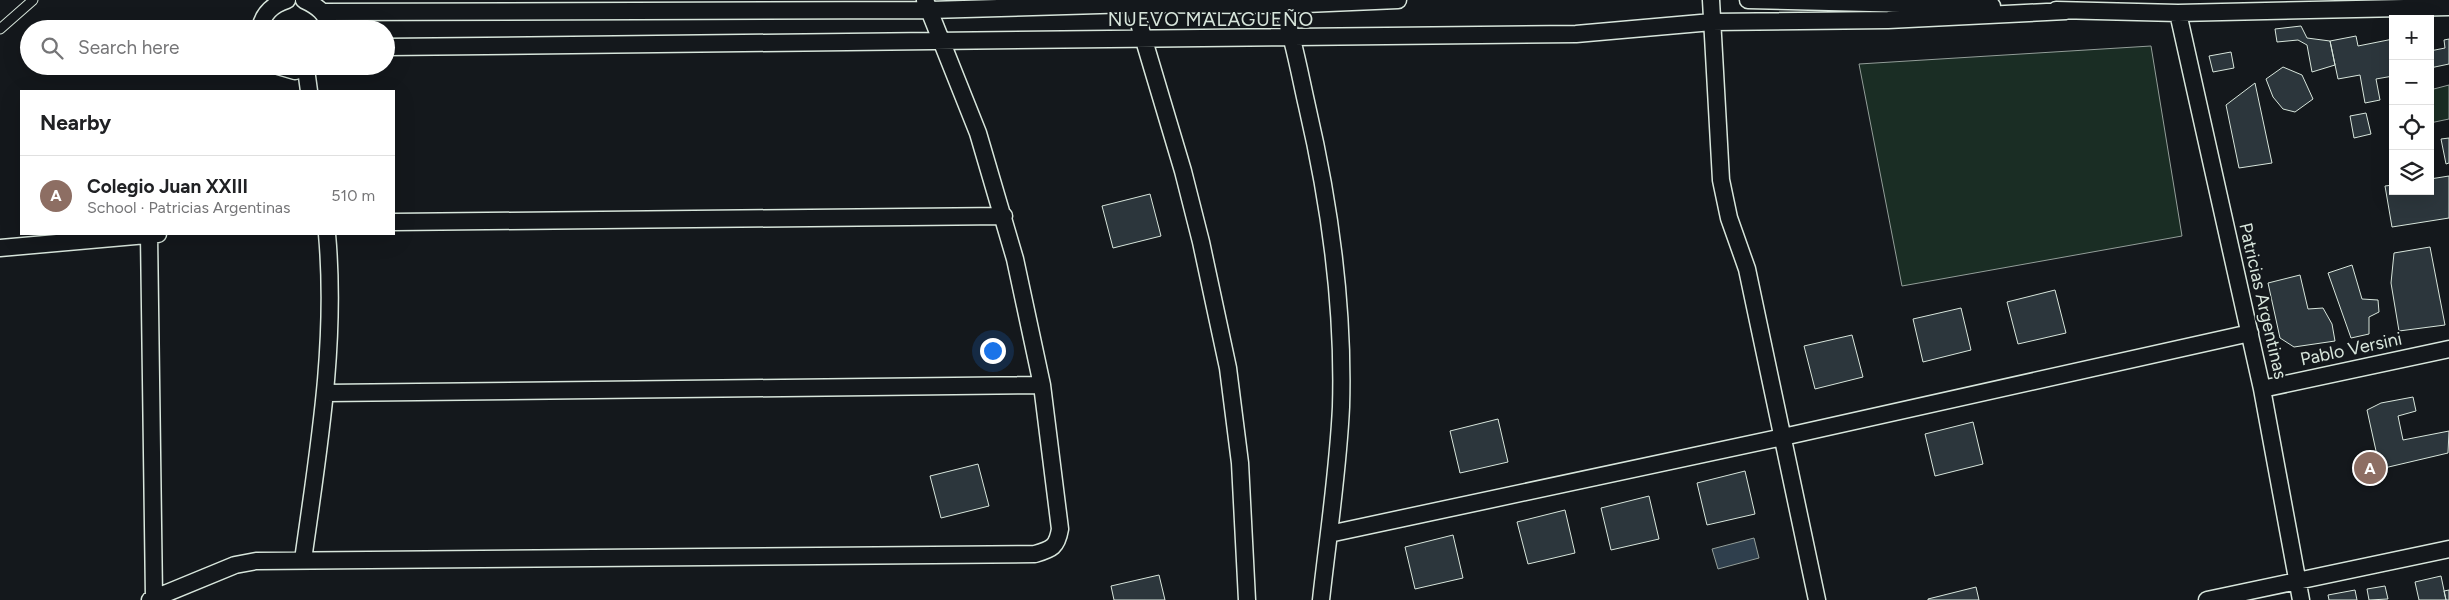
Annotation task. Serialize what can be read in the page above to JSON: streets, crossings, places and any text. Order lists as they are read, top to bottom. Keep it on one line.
{"streets":{"street":["Patricias Argentinas","Pablo Versini"]},"crossings":[["Patricias Argentinas","Pablo Versini"]],"districts":["NUEVO MALAGUEÑO"],"page":{"map_buttons":["+","−"],"search":"Search here","heading":"Nearby","list":[{"mark":"A","name":"Colegio Juan XXIII","note":"School · Patricias Argentinas","value":"510 m"}],"pins":"A"}}
